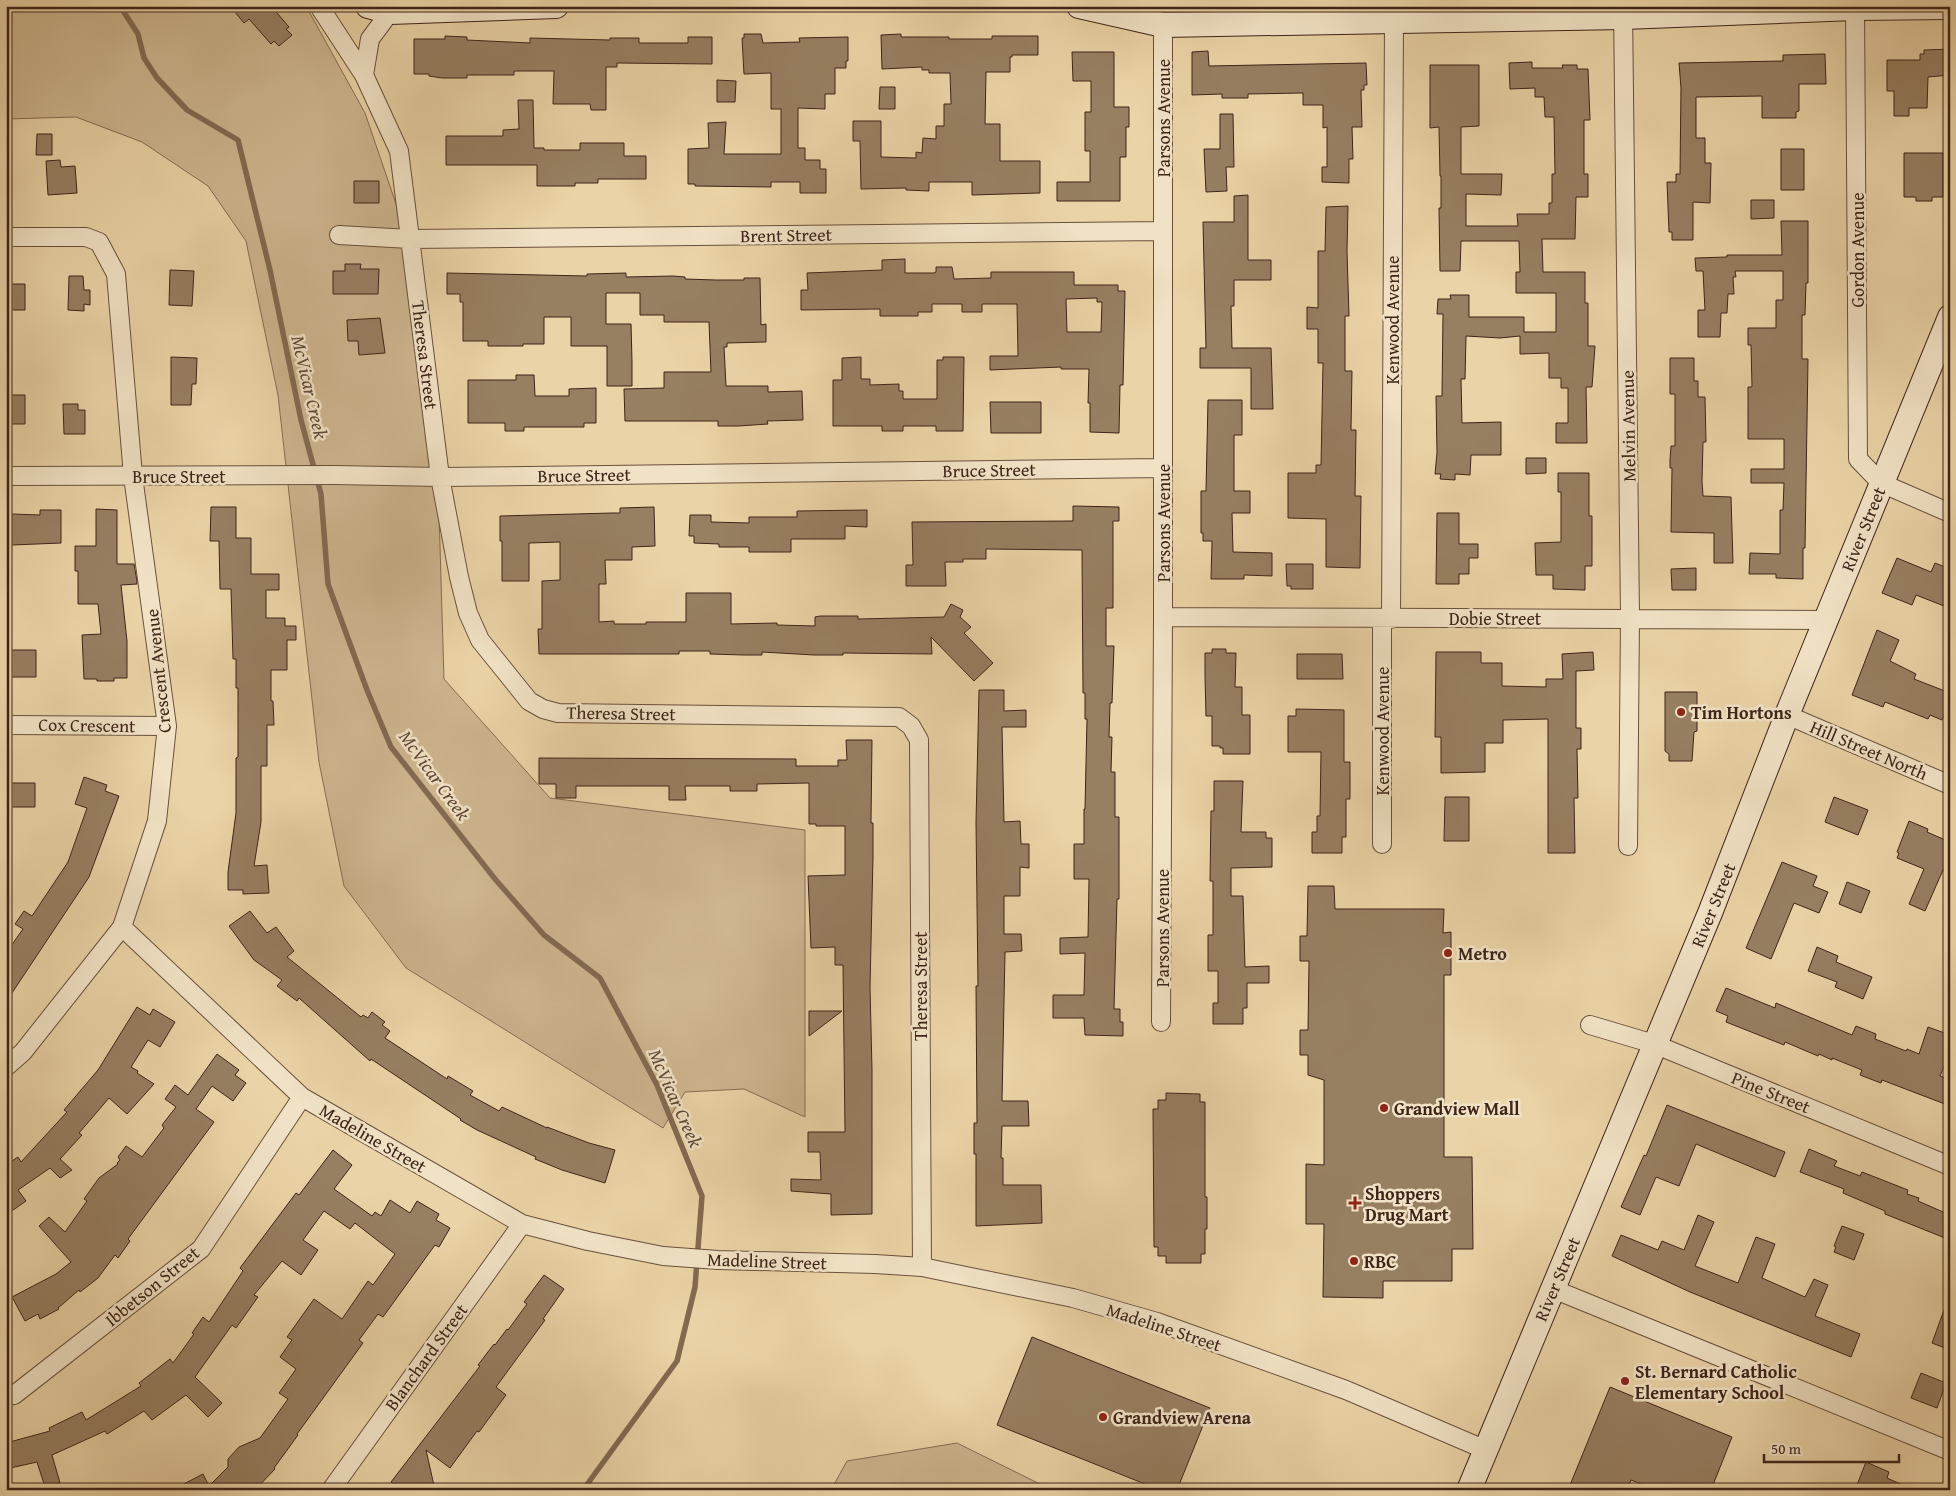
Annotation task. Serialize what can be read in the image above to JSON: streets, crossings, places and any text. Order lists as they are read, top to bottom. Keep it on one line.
{"streets":{"main road":["River Street"],"street":["Parsons Avenue","Brent Street","Gordon Avenue","Kenwood Avenue","Theresa Street","Melvin Avenue","Bruce Street","Dobie Street","Crescent Avenue","Cox Crescent","Hill Street North","Pine Street","Madeline Street","Ibbetson Street","Blanchard Street"]},"crossings":[["Parsons Avenue","Brent Street"],["Parsons Avenue","Bruce Street"],["Parsons Avenue","Dobie Street"],["Brent Street","Theresa Street"],["Gordon Avenue","River Street"],["Kenwood Avenue","Dobie Street"],["Theresa Street","Bruce Street"],["Theresa Street","Madeline Street"],["Melvin Avenue","Dobie Street"],["Bruce Street","Crescent Avenue"],["River Street","Dobie Street"],["River Street","Hill Street North"],["River Street","Pine Street"],["River Street","Madeline Street"],["Crescent Avenue","Cox Crescent"],["Crescent Avenue","Madeline Street"],["Madeline Street","Ibbetson Street"],["Madeline Street","Blanchard Street"]],"water":["McVicar Creek"],"places":{"other":["Tim Hortons","Metro","Grandview Mall","RBC","St. Bernard Catholic Elementary School","Grandview Arena"],"health":["Shoppers Drug Mart"]},"scale_bar":"50 m"}
